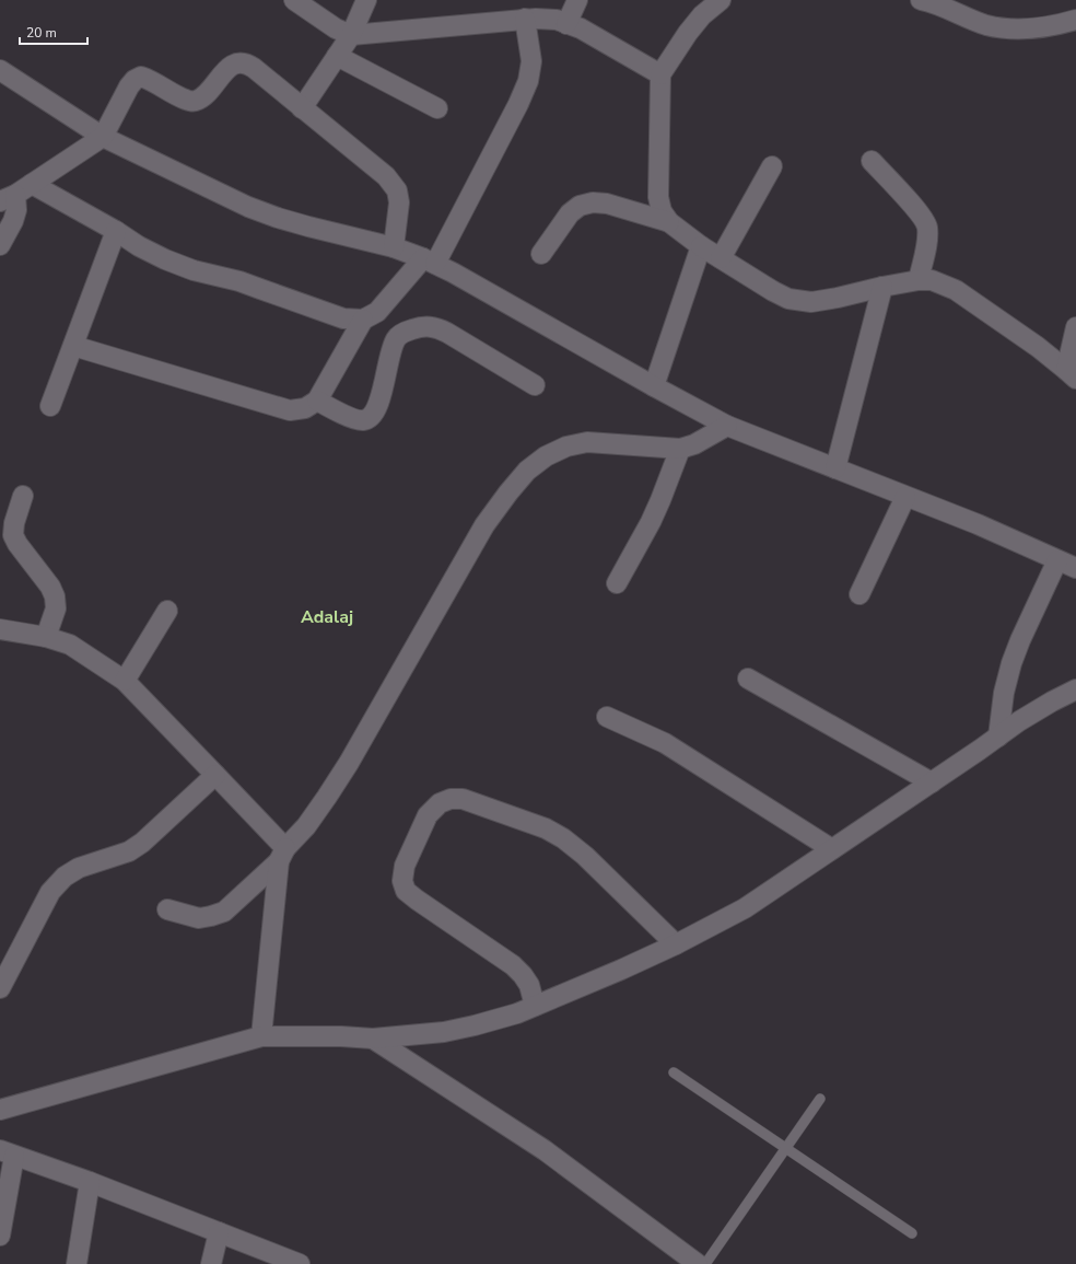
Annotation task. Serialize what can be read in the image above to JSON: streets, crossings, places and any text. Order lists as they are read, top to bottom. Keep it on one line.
{"districts":["Adalaj"],"scale_bar":"20 m"}
